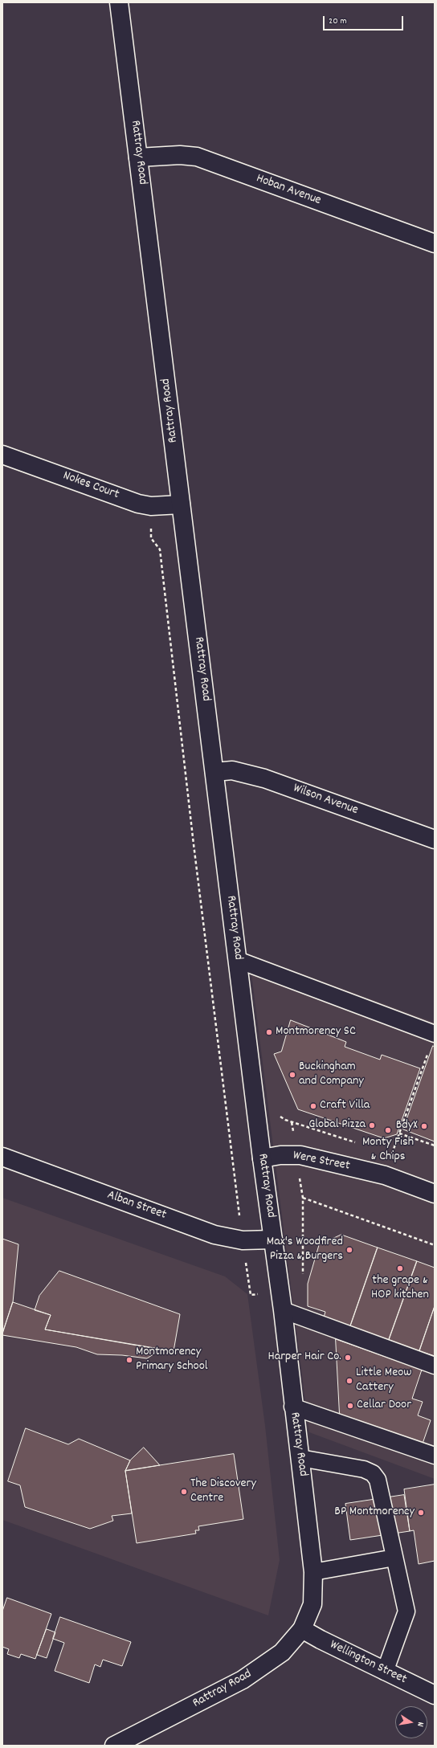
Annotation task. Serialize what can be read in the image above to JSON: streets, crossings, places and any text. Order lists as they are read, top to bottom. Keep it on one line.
{"streets":{"street":["Rattray Road","Hoban Avenue","Nokes Court","Wilson Avenue","Were Street","Alban Street","Wellington Street"]},"crossings":[["Rattray Road","Hoban Avenue"],["Rattray Road","Nokes Court"],["Rattray Road","Wilson Avenue"],["Rattray Road","Were Street"],["Rattray Road","Alban Street"],["Rattray Road","Wellington Street"]],"places":["Montmorency SC","Buckingham and Company","Craft Villa","Global Pizza","BdyX","Monty Fish & Chips","Max's Woodfired Pizza & Burgers","the grape & HOP kitchen","Harper Hair Co.","Montmorency Primary School","Little Meow Cattery","Cellar Door","The Discovery Centre","BP Montmorency"],"scale_bar":"20 m","north":"right"}
